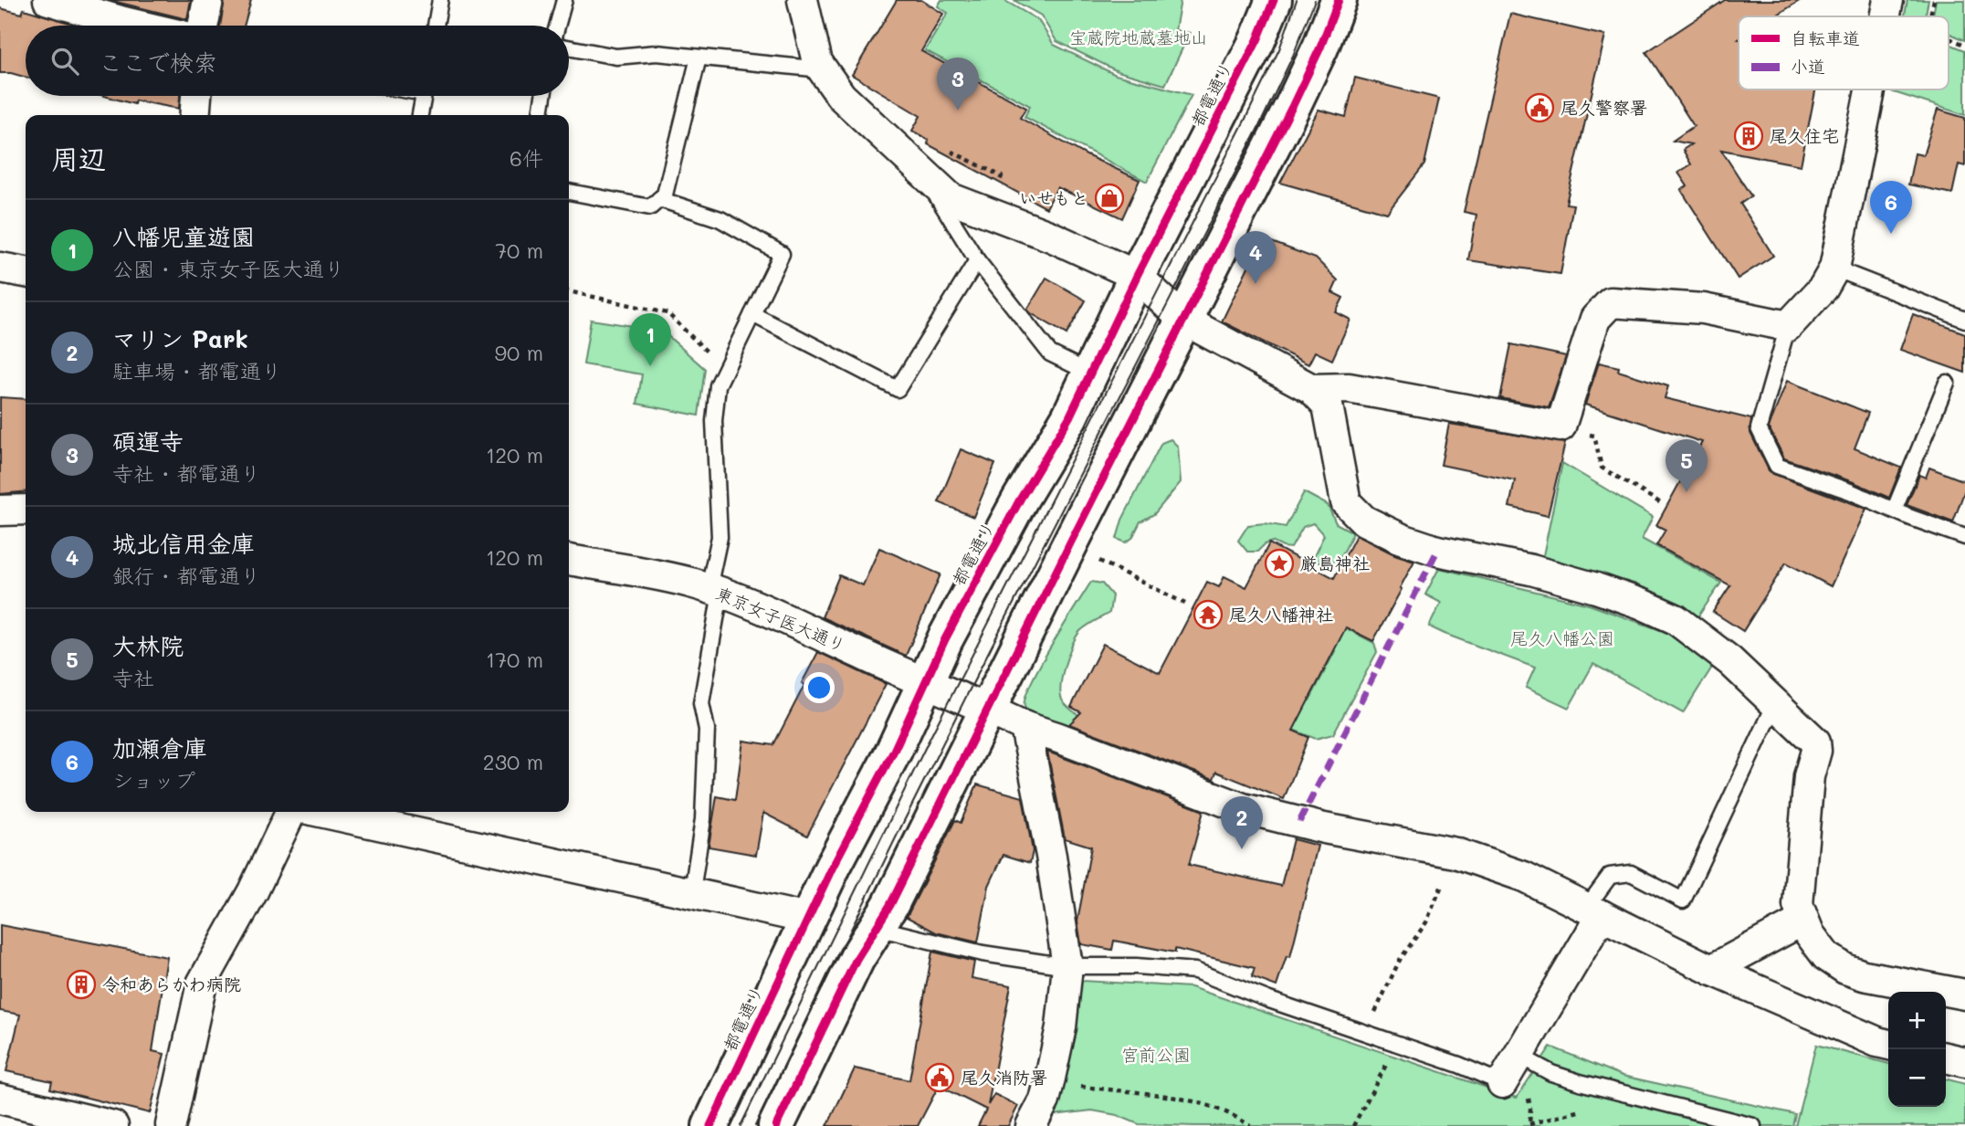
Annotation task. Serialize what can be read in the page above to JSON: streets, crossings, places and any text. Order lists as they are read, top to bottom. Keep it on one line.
{"streets":{"main road":["都電通り"],"street":["東京女子医大通り"]},"crossings":[["都電通り","東京女子医大通り"]],"parks":["宝蔵院地蔵墓地山","尾久八幡公園","宮前公園"],"places":{"public building":["尾久警察署","尾久消防署"],"building":["尾久住宅","令和あらかわ病院"],"shop":["いせもと"],"place":["厳島神社"],"temple":["尾久八幡神社"]},"legend":["自転車道","小道"],"page":{"search":"ここで検索","pins":["3","6","4","1","5","2"],"heading":["周辺","6件"],"list":[{"mark":"1","name":"八幡児童遊園","note":"公園 · 東京女子医大通り","value":"70 m"},{"mark":"2","name":"マリン Park","note":"駐車場 · 都電通り","value":"90 m"},{"mark":"3","name":"碩運寺","note":"寺社 · 都電通り","value":"120 m"},{"mark":"4","name":"城北信用金庫","note":"銀行 · 都電通り","value":"120 m"},{"mark":"5","name":"大林院","note":"寺社","value":"170 m"},{"mark":"6","name":"加瀬倉庫","note":"ショップ","value":"230 m"}],"map_buttons":["+","−"]}}
